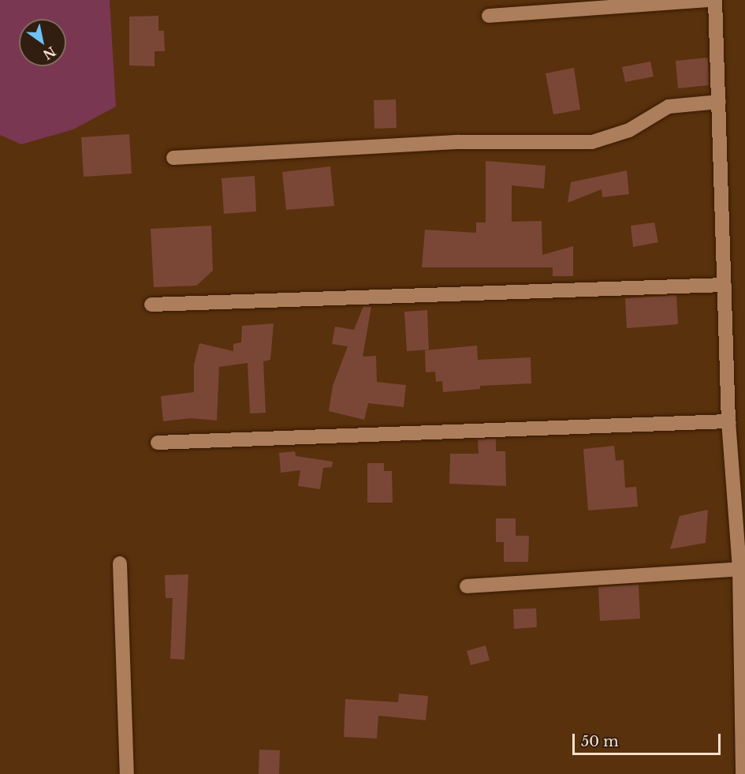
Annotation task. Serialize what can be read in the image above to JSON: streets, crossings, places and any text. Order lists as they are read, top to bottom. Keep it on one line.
{"scale_bar":"50 m","north":"bottom right"}
